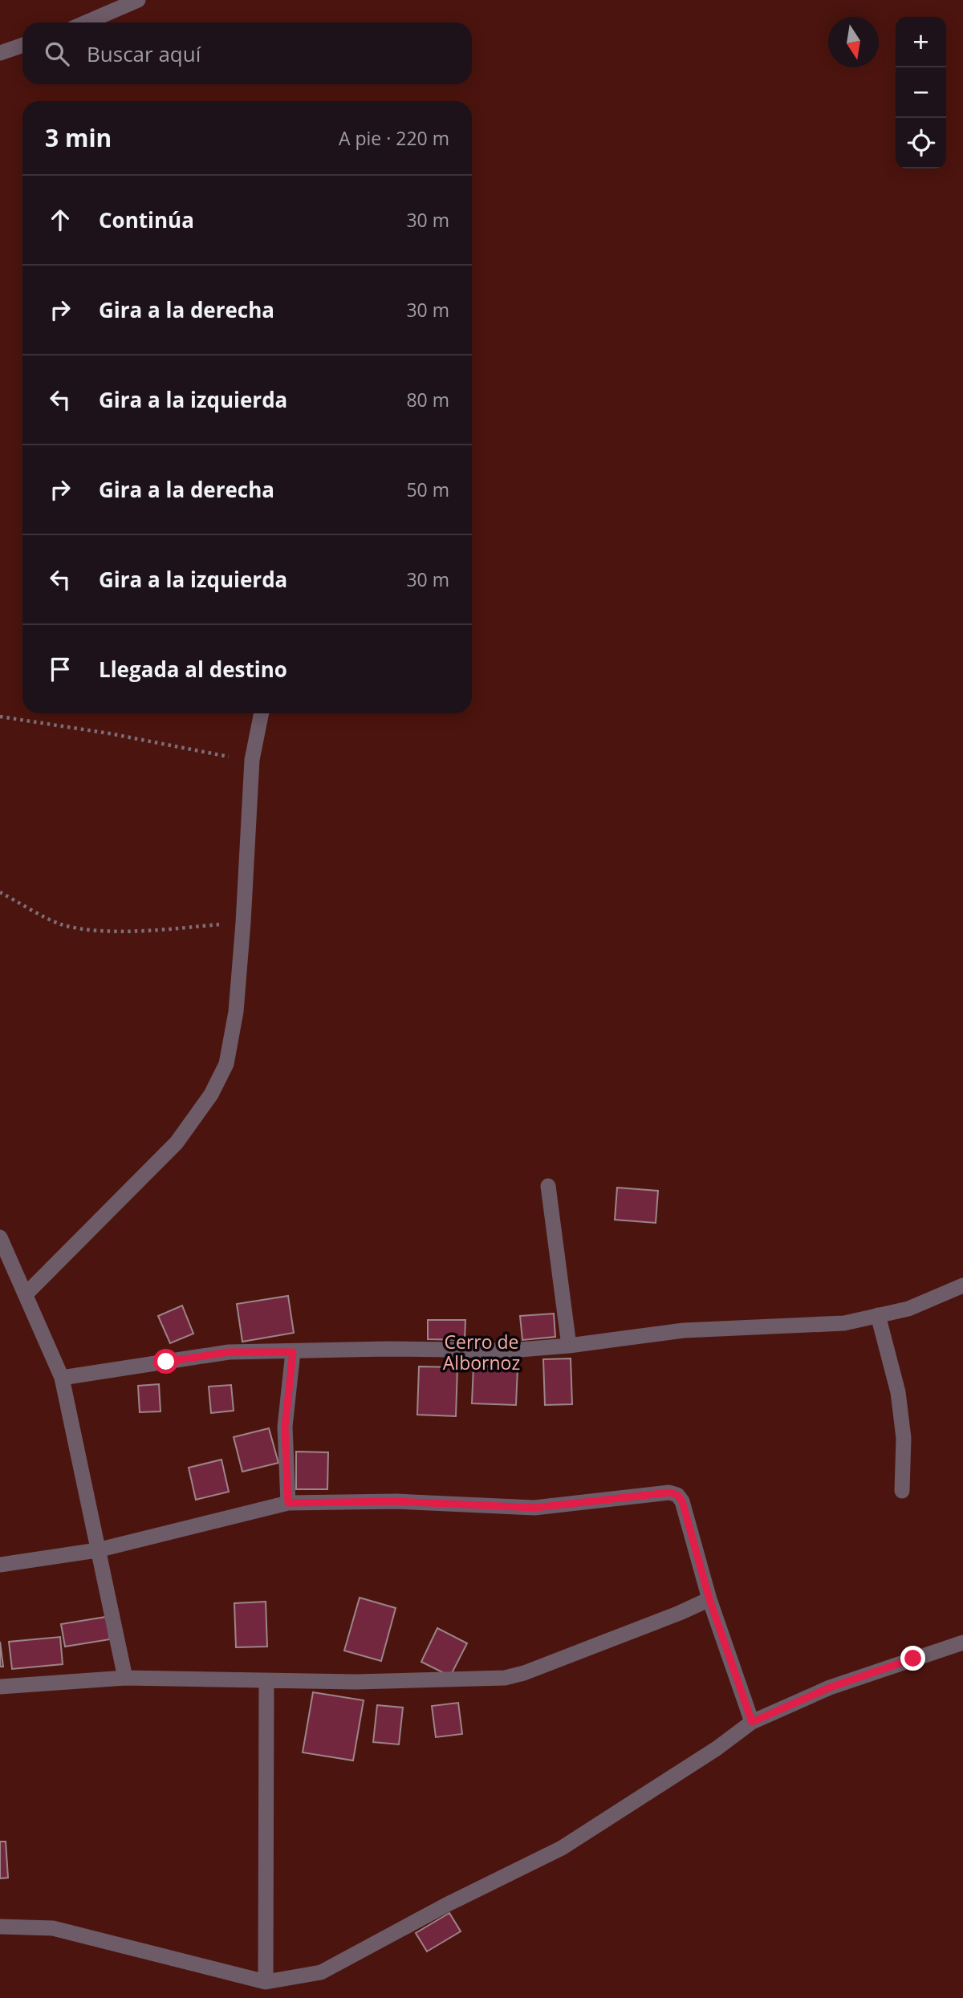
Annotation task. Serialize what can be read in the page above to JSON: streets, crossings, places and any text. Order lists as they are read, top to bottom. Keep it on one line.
{"parks":["Cerro de Albornoz"],"north":"bottom","page":{"map_buttons":["+","−"],"search":"Buscar aquí","heading":["3 min","A pie · 220 m"],"list":[["Continúa","30 m"],["Gira a la derecha","30 m"],["Gira a la izquierda","80 m"],["Gira a la derecha","50 m"],["Gira a la izquierda","30 m"],"Llegada al destino"]}}
